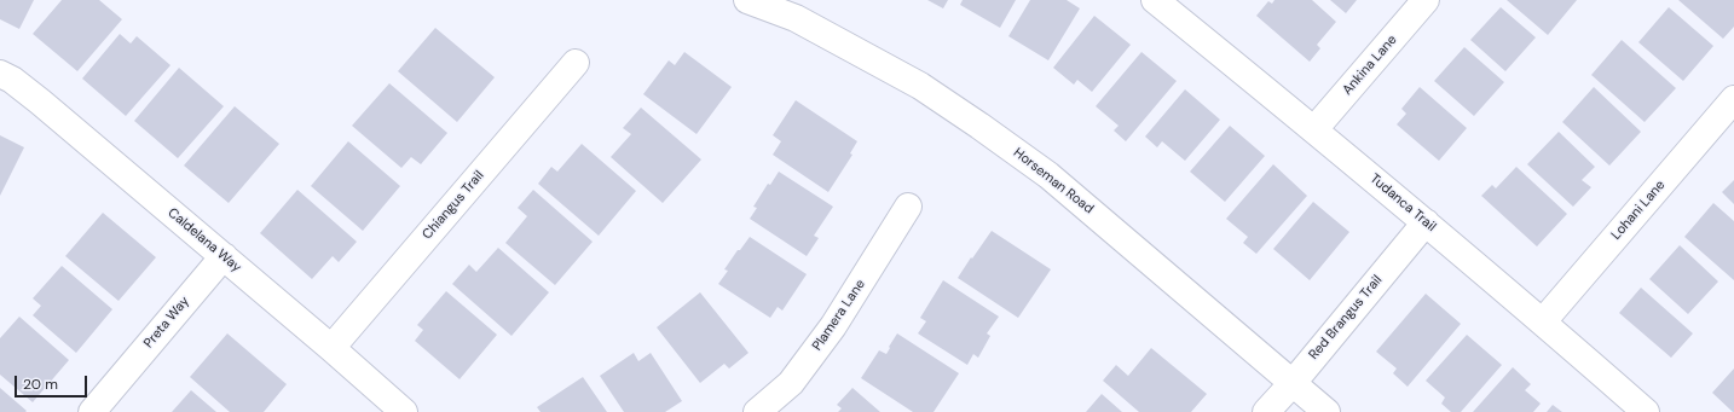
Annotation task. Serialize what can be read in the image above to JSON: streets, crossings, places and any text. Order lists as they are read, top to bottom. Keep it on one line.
{"streets":{"street":["Ankina Lane","Horseman Road","Tudanca Trail","Chiangus Trail","Lohani Lane","Caldelana Way","Plamera Lane","Red Brangus Trail","Preta Way"]},"crossings":[["Ankina Lane","Tudanca Trail"],["Horseman Road","Red Brangus Trail"],["Tudanca Trail","Lohani Lane"],["Tudanca Trail","Red Brangus Trail"],["Chiangus Trail","Caldelana Way"],["Caldelana Way","Preta Way"]],"scale_bar":"20 m"}
